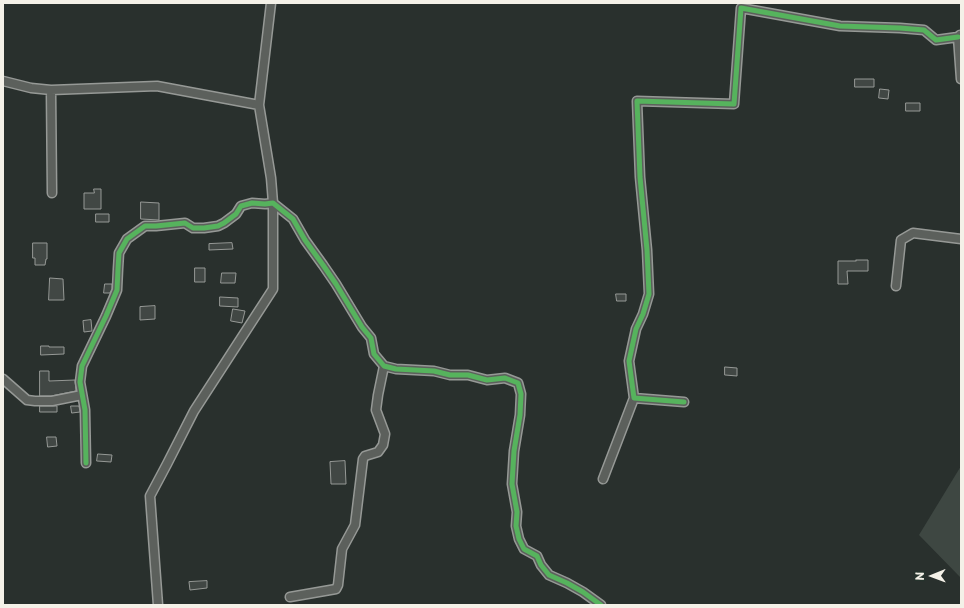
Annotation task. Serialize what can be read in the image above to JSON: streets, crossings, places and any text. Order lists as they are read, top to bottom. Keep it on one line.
{"north":"left"}
